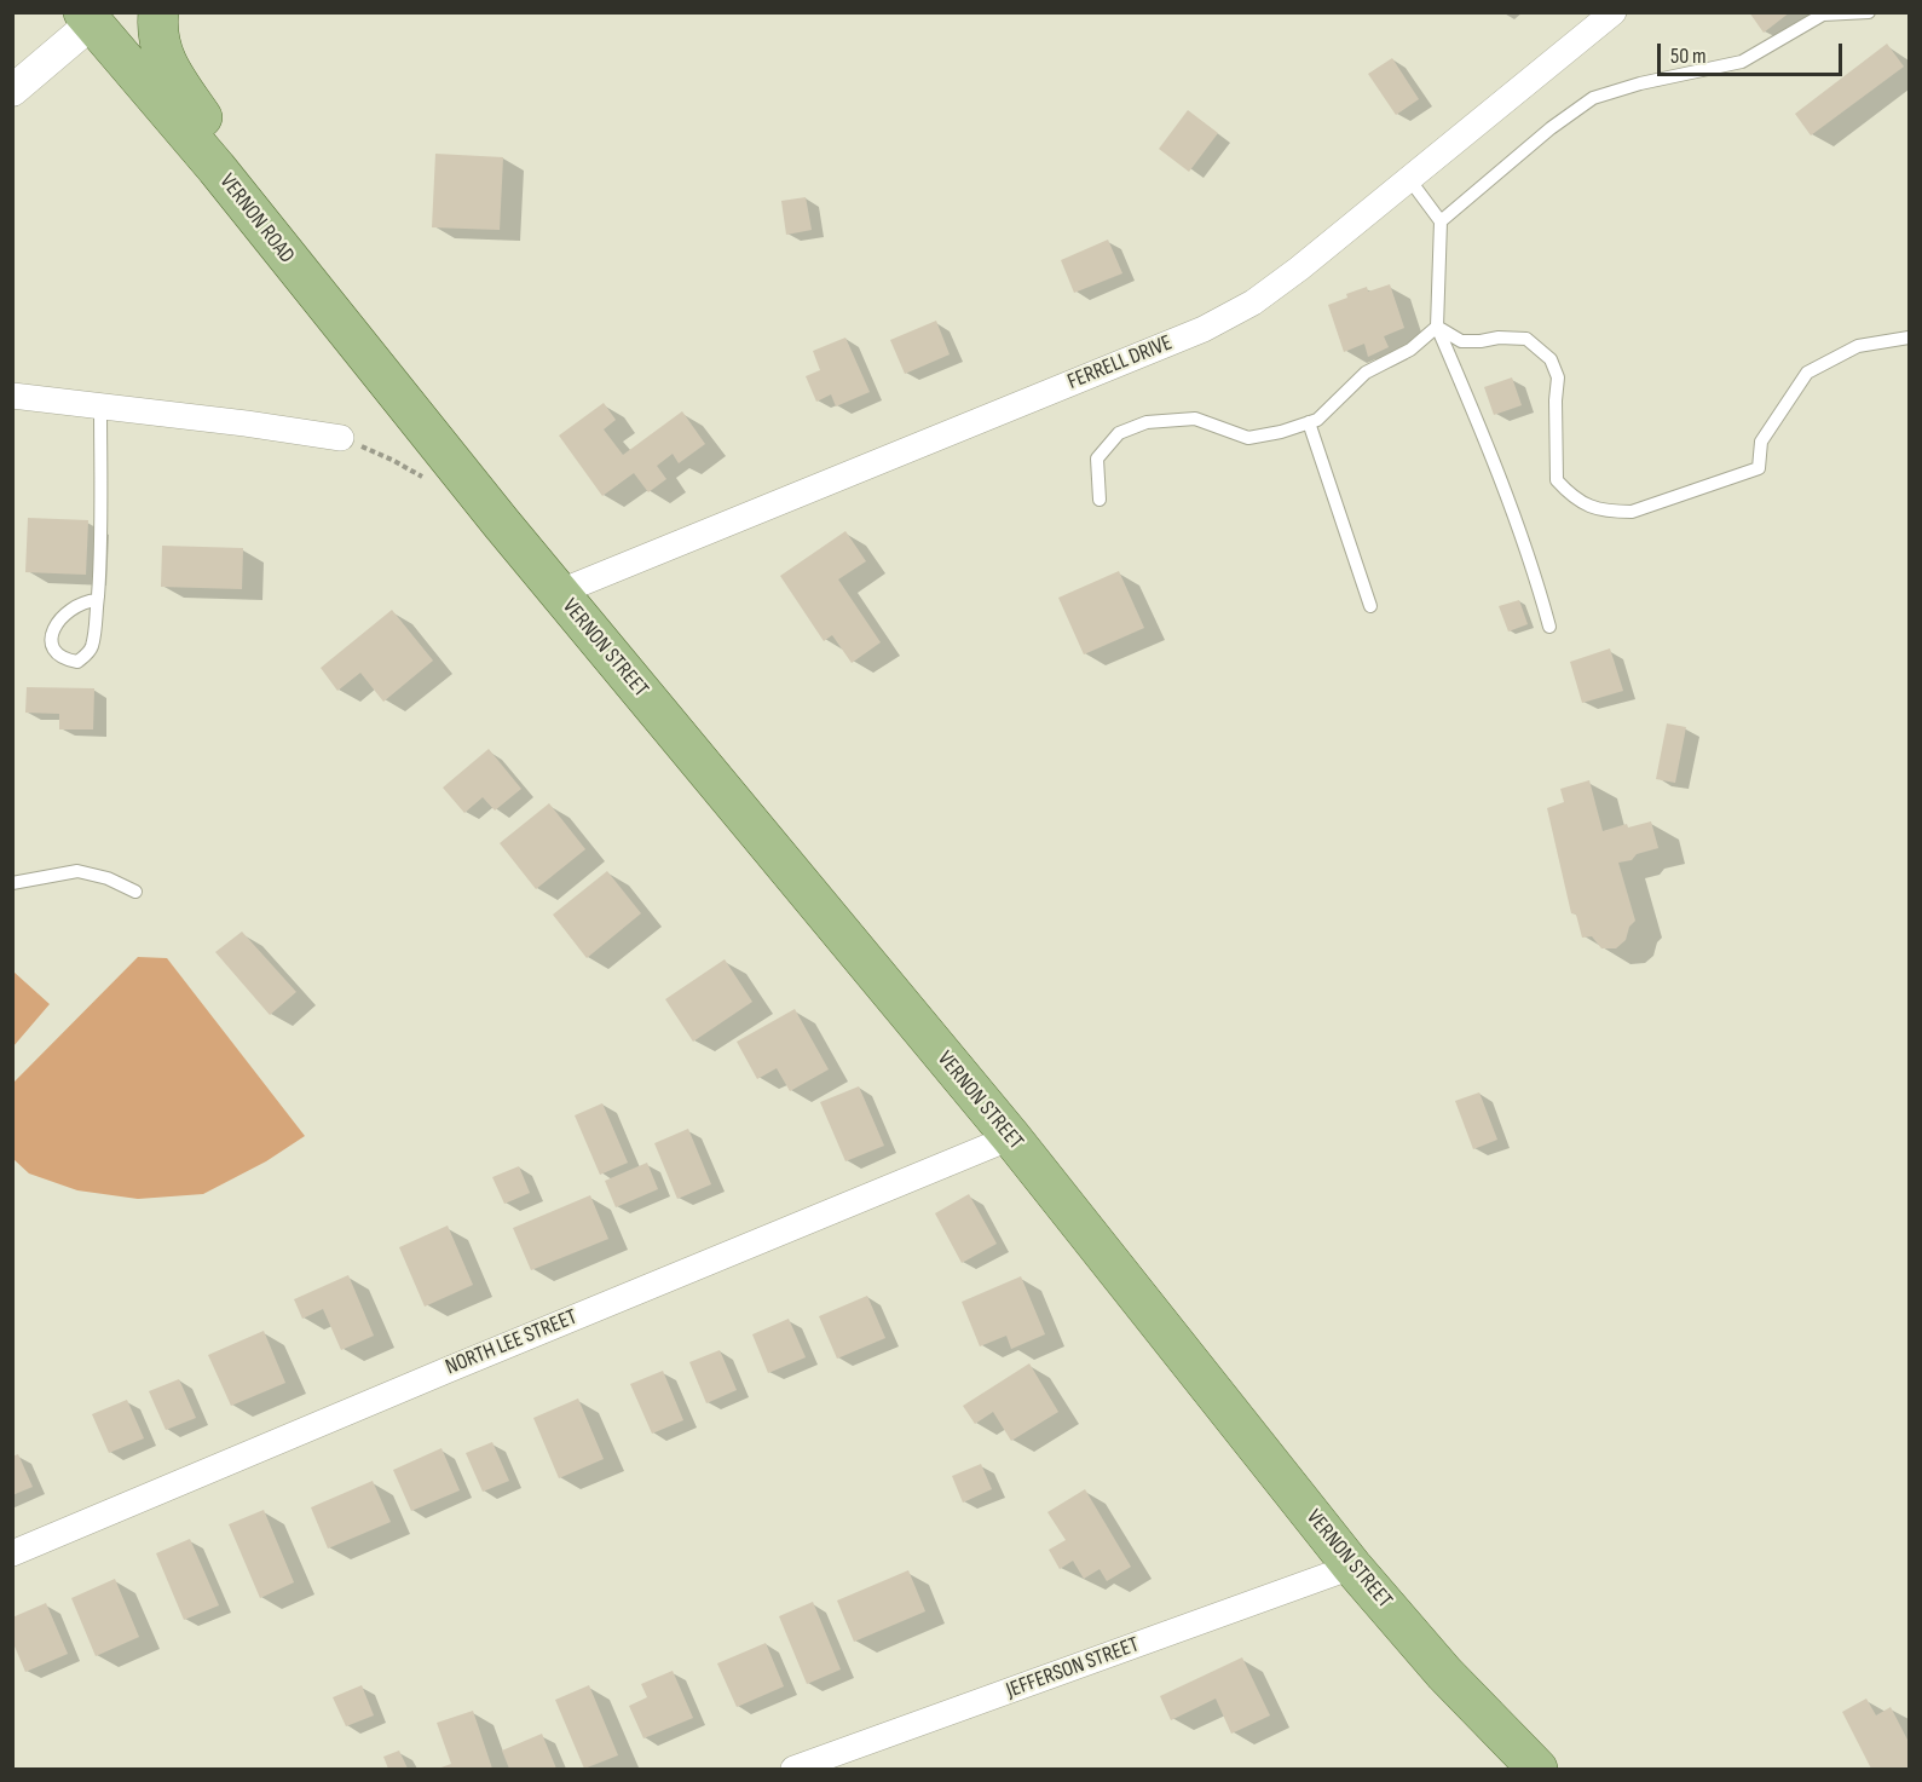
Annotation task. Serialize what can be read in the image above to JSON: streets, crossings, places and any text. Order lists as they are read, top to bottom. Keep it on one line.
{"streets":{"main road":["VERNON ROAD","VERNON STREET"],"street":["FERRELL DRIVE","NORTH LEE STREET","JEFFERSON STREET"]},"crossings":[["VERNON ROAD","VERNON STREET"],["FERRELL DRIVE","VERNON STREET"],["VERNON STREET","NORTH LEE STREET"],["VERNON STREET","JEFFERSON STREET"]],"scale_bar":"50 m"}
